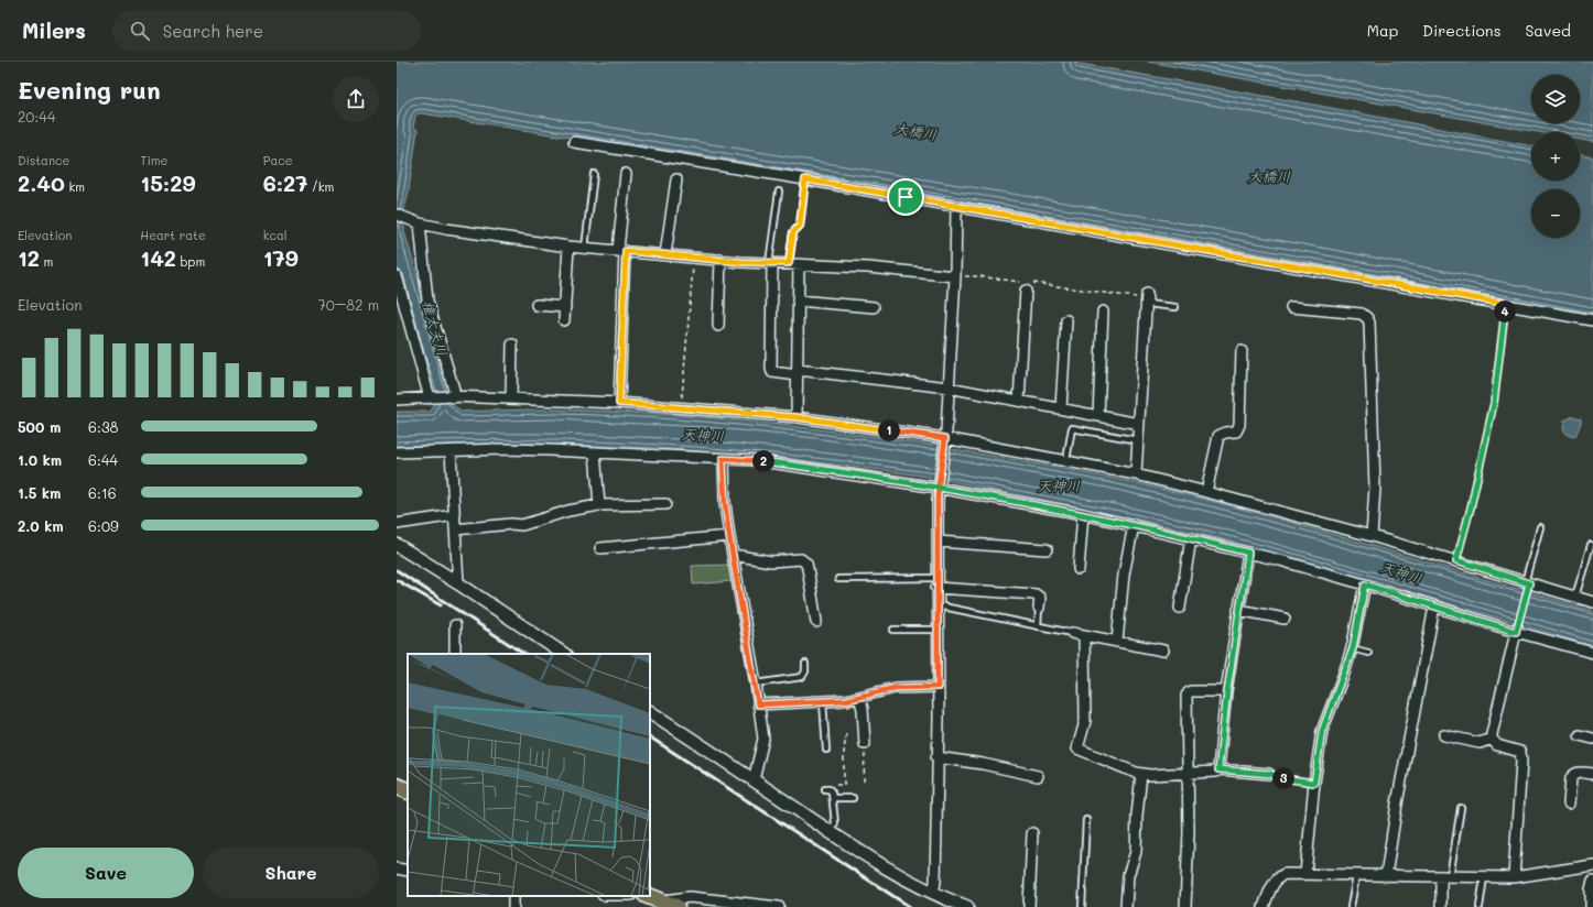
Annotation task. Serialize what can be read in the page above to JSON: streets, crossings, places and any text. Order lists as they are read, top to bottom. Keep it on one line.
{"water":["大橋川","権太夫川","天神川"],"page":{"header":"Milers","search":"Search here","nav":["Map","Directions","Saved"],"heading":["Evening run","20:44"],"map_buttons":["+","−"],"stats":[["Distance","2.40 km"],["Time","15:29"],["Pace","6:27 /km"],["Elevation","12 m"],["Heart rate","142 bpm"],["kcal","179"]],"chart":["Elevation","70–82 m"],"pins":["4","1","2","3"],"list":[{"name":"500 m","note":"6:38"},{"name":"1.0 km","note":"6:44"},{"name":"1.5 km","note":"6:16"},{"name":"2.0 km","note":"6:09"}],"buttons":["Save","Share"]}}
